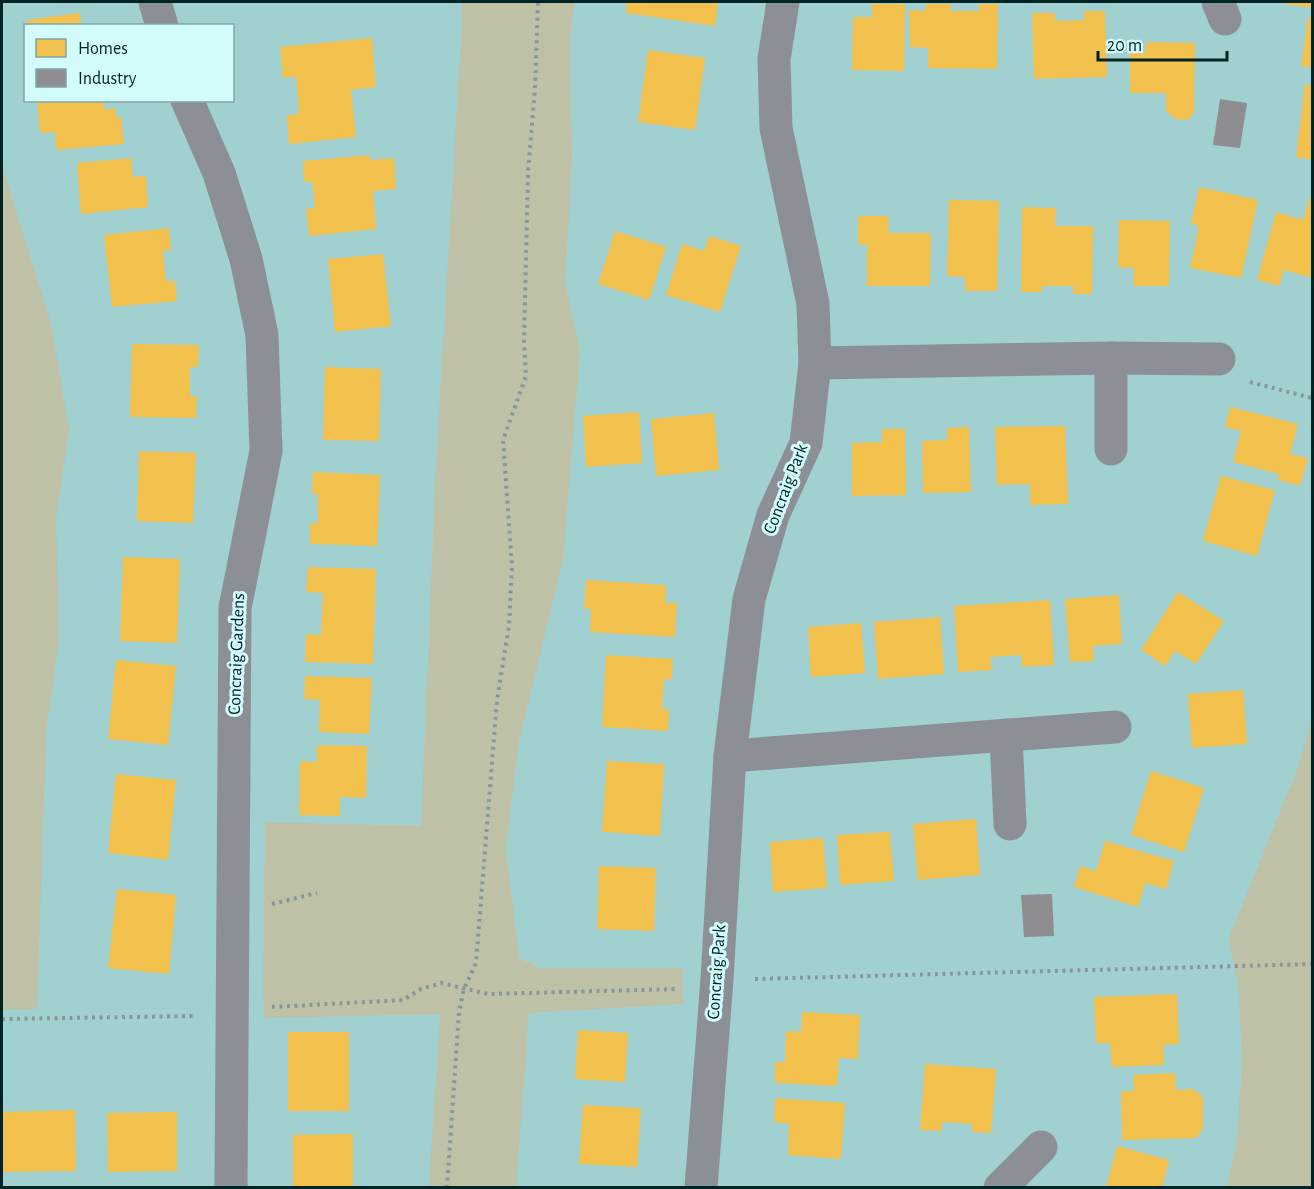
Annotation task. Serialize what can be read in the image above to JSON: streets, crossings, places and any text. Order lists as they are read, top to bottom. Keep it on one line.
{"streets":{"street":["Concraig Park","Concraig Gardens"]},"legend":["Homes","Industry"],"scale_bar":"20 m"}
